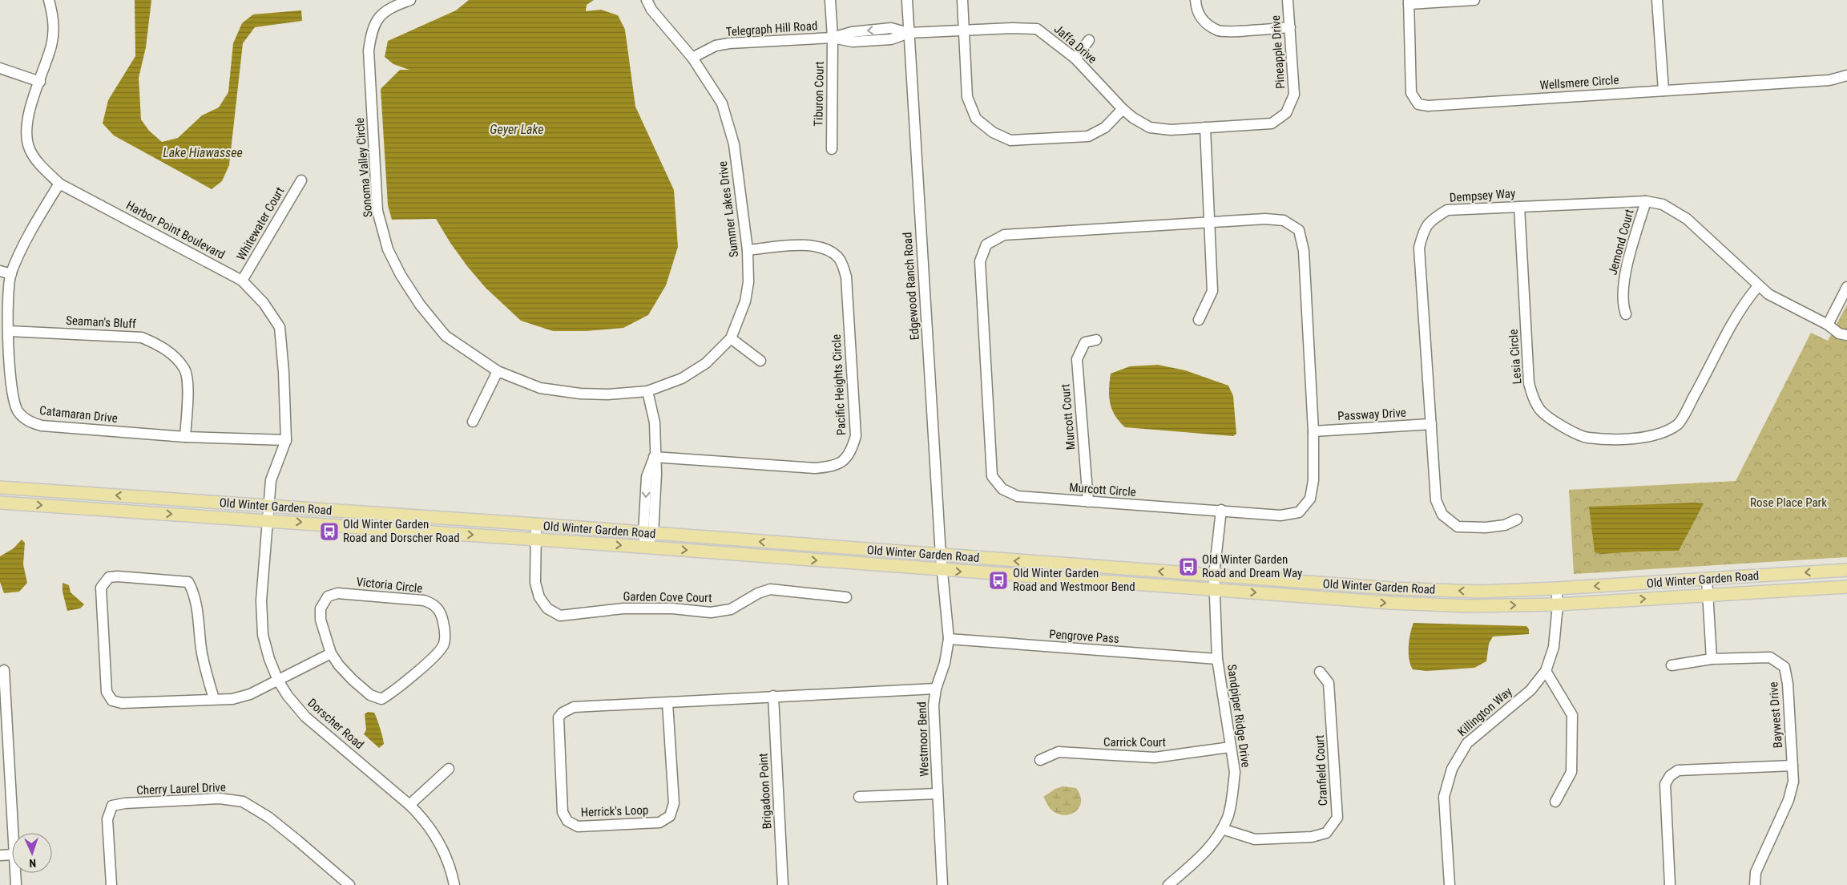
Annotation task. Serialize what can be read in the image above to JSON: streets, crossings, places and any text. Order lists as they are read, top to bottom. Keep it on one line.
{"streets":{"main road":["Old Winter Garden Road"],"street":["Telegraph Hill Road","Jaffa Drive","Pineapple Drive","Wellsmere Circle","Tiburon Court","Sonoma Valley Circle","Dempsey Way","Summer Lakes Drive","Whitewater Court","Harbor Point Boulevard","Jemond Court","Edgewood Ranch Road","Seaman's Bluff","Lesia Circle","Pacific Heights Circle","Catamaran Drive","Passway Drive","Murcott Court","Murcott Circle","Victoria Circle","Garden Cove Court","Pengrove Pass","Killington Way","Baywest Drive","Sandpiper Ridge Drive","Dorscher Road","Westmoor Bend","Carrick Court","Cranfield Court","Cherry Laurel Drive","Brigadoon Point","Herrick's Loop"]},"crossings":[["Telegraph Hill Road","Jaffa Drive"],["Telegraph Hill Road","Tiburon Court"],["Telegraph Hill Road","Summer Lakes Drive"],["Telegraph Hill Road","Edgewood Ranch Road"],["Jaffa Drive","Pineapple Drive"],["Jaffa Drive","Edgewood Ranch Road"],["Sonoma Valley Circle","Summer Lakes Drive"],["Dempsey Way","Jemond Court"],["Dempsey Way","Lesia Circle"],["Dempsey Way","Passway Drive"],["Summer Lakes Drive","Pacific Heights Circle"],["Whitewater Court","Harbor Point Boulevard"],["Harbor Point Boulevard","Catamaran Drive"],["Harbor Point Boulevard","Old Winter Garden Road"],["Harbor Point Boulevard","Dorscher Road"],["Edgewood Ranch Road","Old Winter Garden Road"],["Edgewood Ranch Road","Westmoor Bend"],["Seaman's Bluff","Catamaran Drive"],["Passway Drive","Murcott Circle"],["Murcott Court","Murcott Circle"],["Murcott Circle","Sandpiper Ridge Drive"],["Old Winter Garden Road","Garden Cove Court"],["Old Winter Garden Road","Killington Way"],["Old Winter Garden Road","Sandpiper Ridge Drive"],["Old Winter Garden Road","Dorscher Road"],["Old Winter Garden Road","Westmoor Bend"],["Pengrove Pass","Sandpiper Ridge Drive"],["Pengrove Pass","Westmoor Bend"],["Sandpiper Ridge Drive","Carrick Court"],["Sandpiper Ridge Drive","Cranfield Court"],["Westmoor Bend","Herrick's Loop"],["Brigadoon Point","Herrick's Loop"]],"water":["Geyer Lake","Lake Hiawassee"],"parks":["Rose Place Park"],"places":{"bus stop":["Old Winter Garden Road and Dorscher Road","Old Winter Garden Road and Dream Way","Old Winter Garden Road and Westmoor Bend"]},"north":"bottom"}
